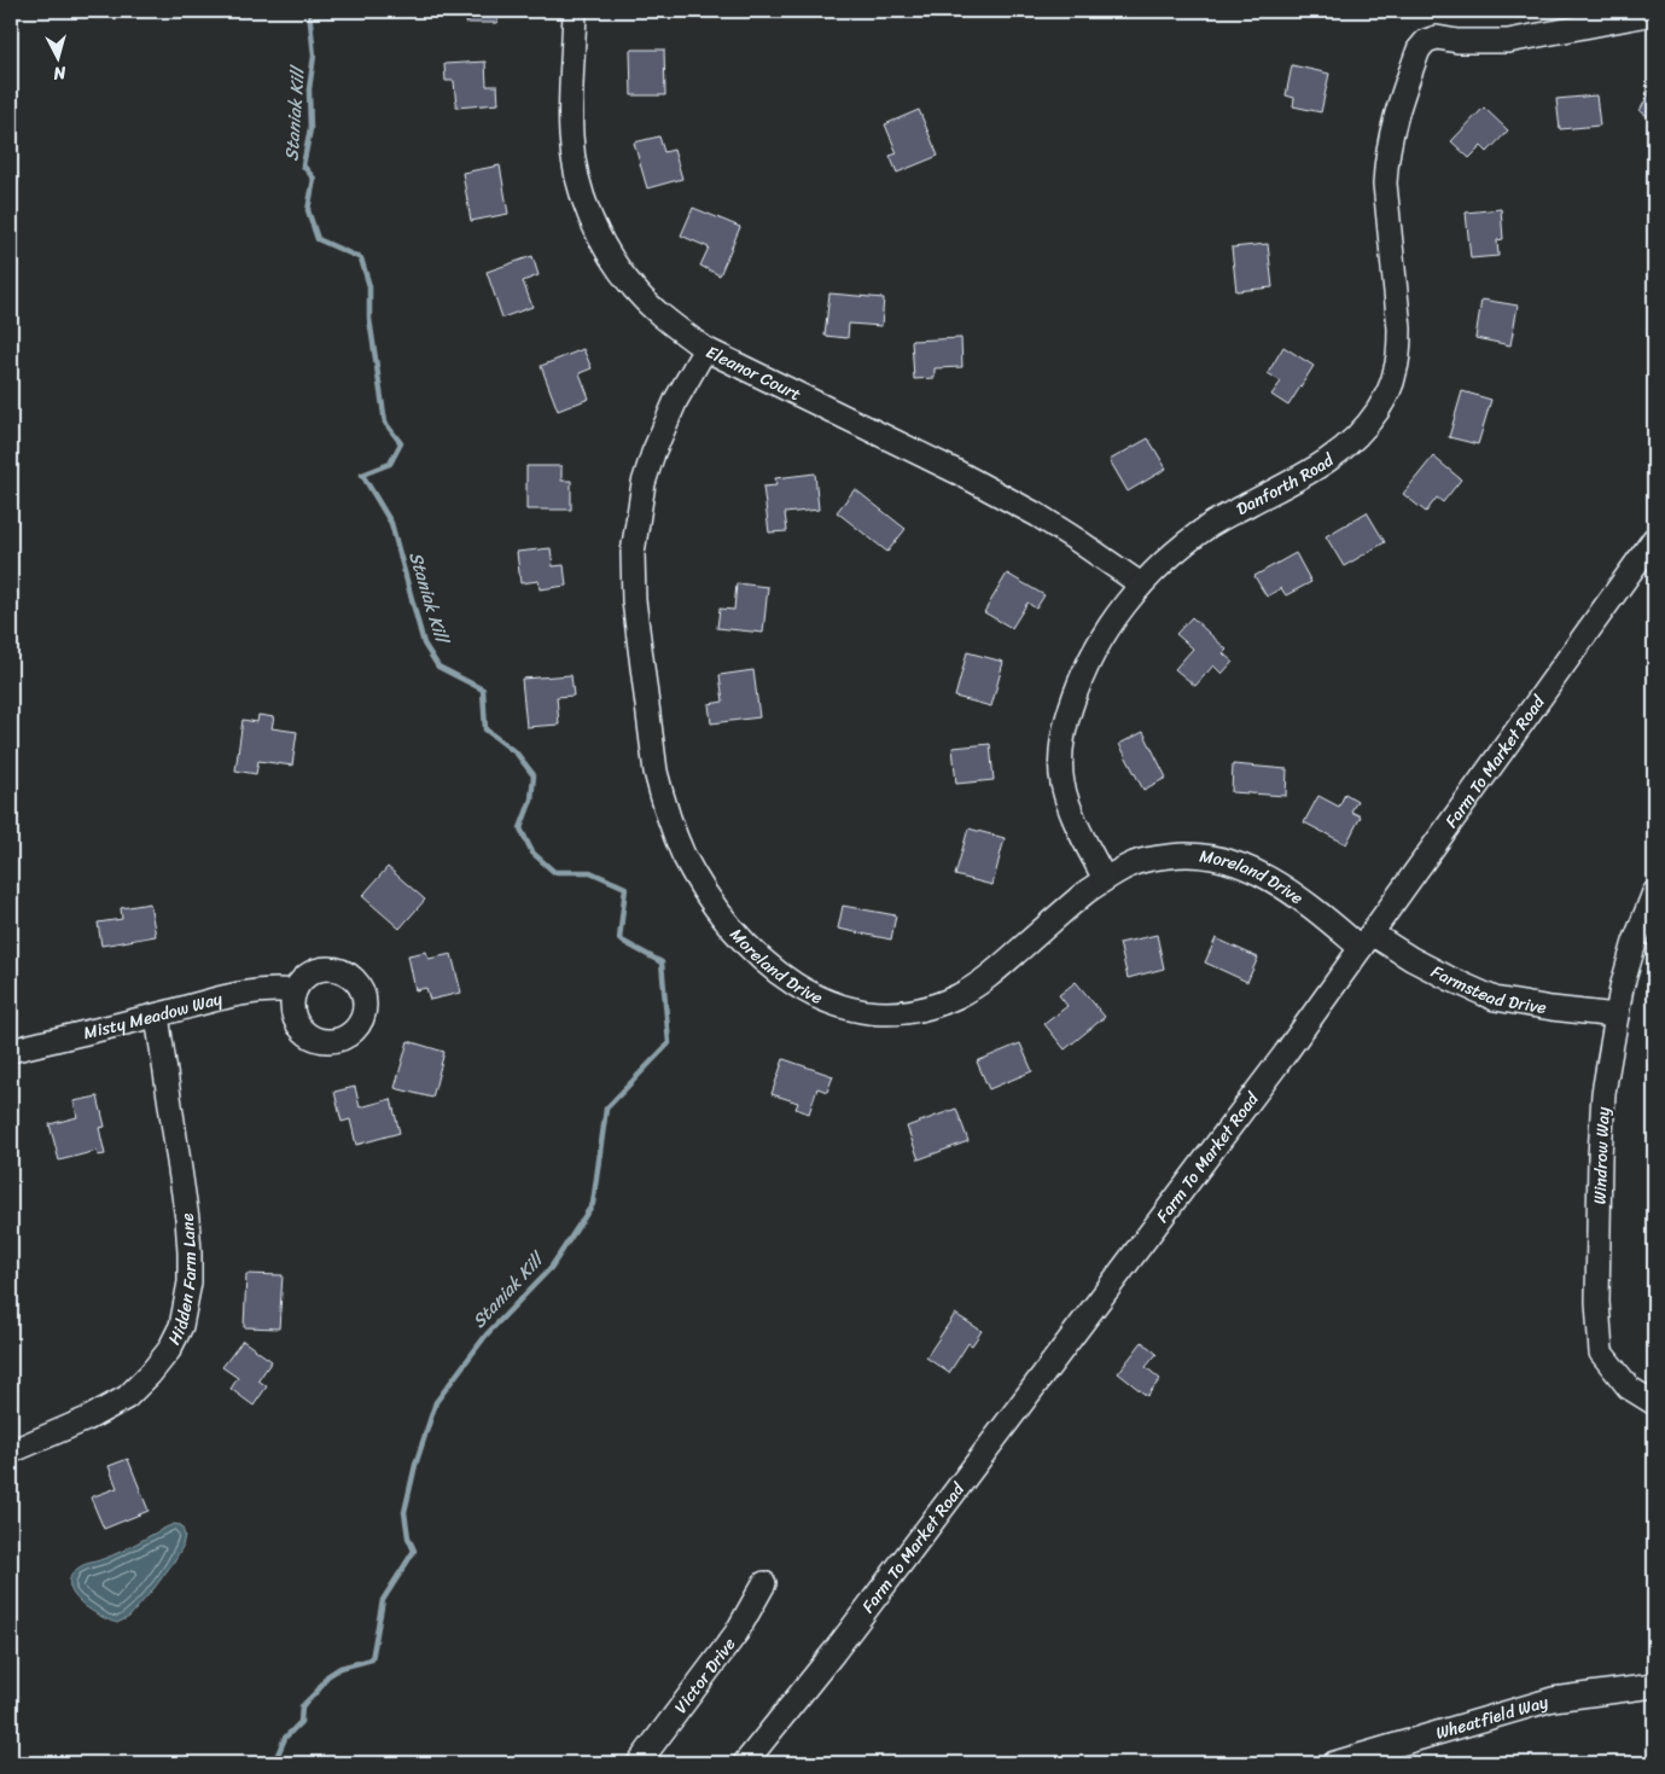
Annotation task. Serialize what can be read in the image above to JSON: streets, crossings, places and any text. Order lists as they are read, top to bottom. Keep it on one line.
{"streets":{"street":["Eleanor Court","Danforth Road","Farm To Market Road","Moreland Drive","Farmstead Drive","Misty Meadow Way","Windrow Way","Hidden Farm Lane","Victor Drive","Wheatfield Way"]},"crossings":[["Eleanor Court","Danforth Road"],["Eleanor Court","Moreland Drive"],["Danforth Road","Moreland Drive"],["Farm To Market Road","Moreland Drive"],["Farm To Market Road","Farmstead Drive"],["Moreland Drive","Farmstead Drive"],["Farmstead Drive","Windrow Way"],["Misty Meadow Way","Hidden Farm Lane"]],"water":["Staniak Kill"],"north":"bottom"}
